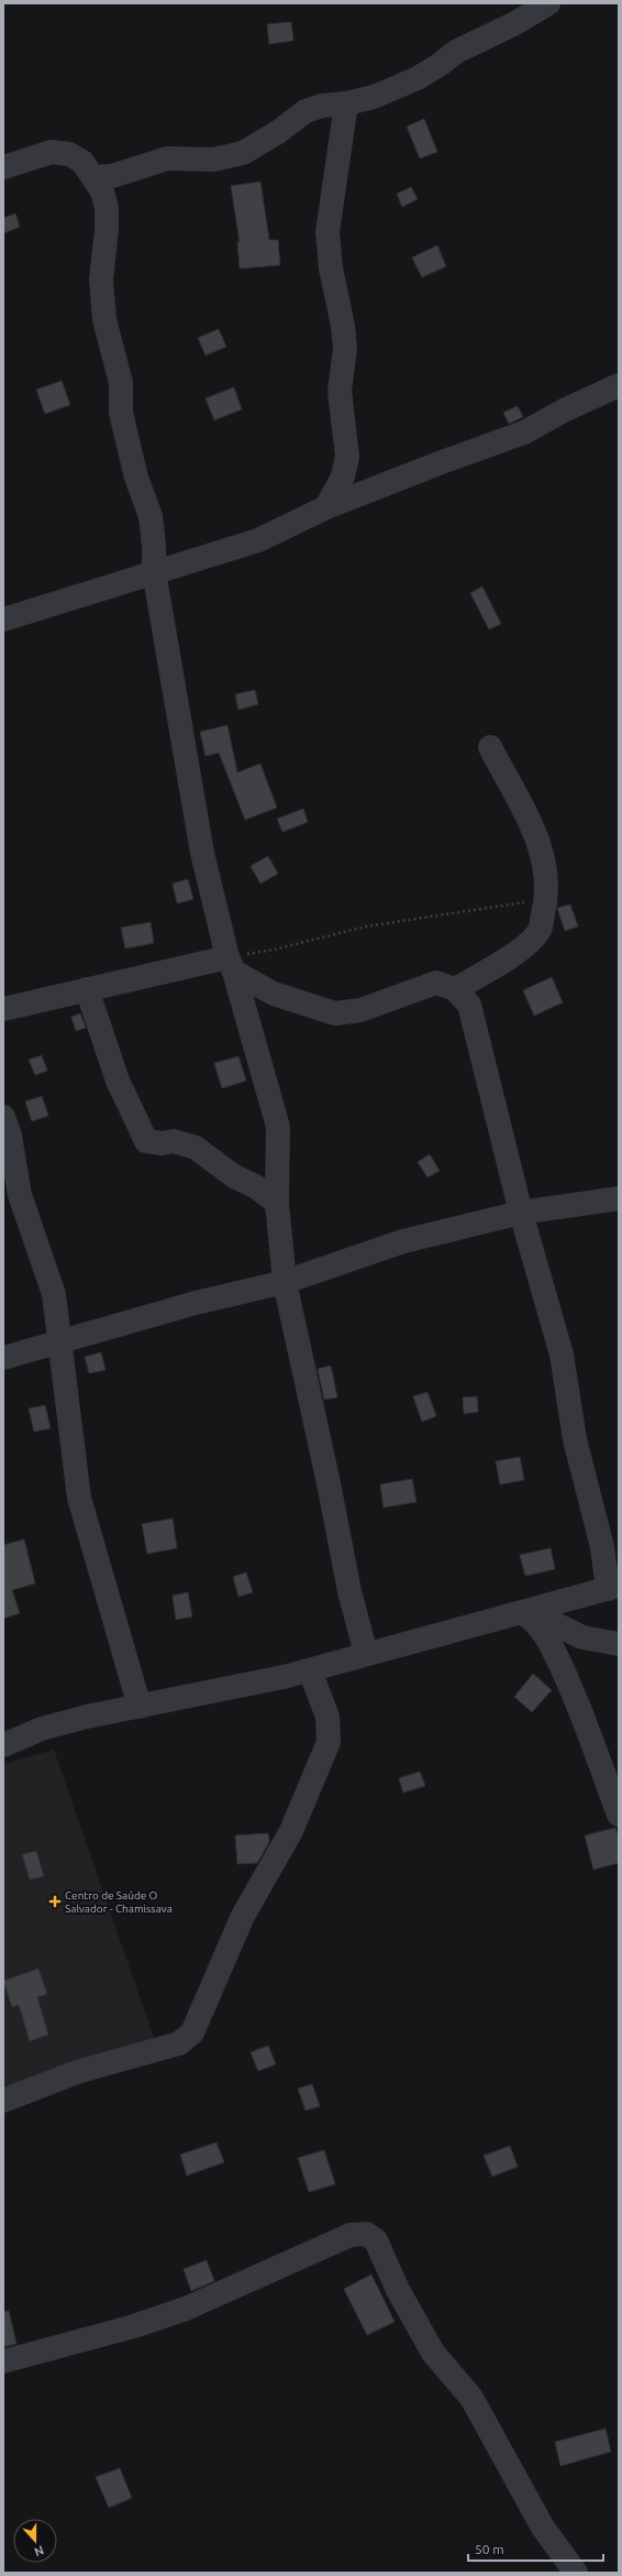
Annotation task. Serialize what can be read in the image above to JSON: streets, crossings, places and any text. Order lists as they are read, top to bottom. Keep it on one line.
{"places":{"health":["Centro de Saúde O Salvador - Chamissava"]},"scale_bar":"50 m","north":"bottom"}
